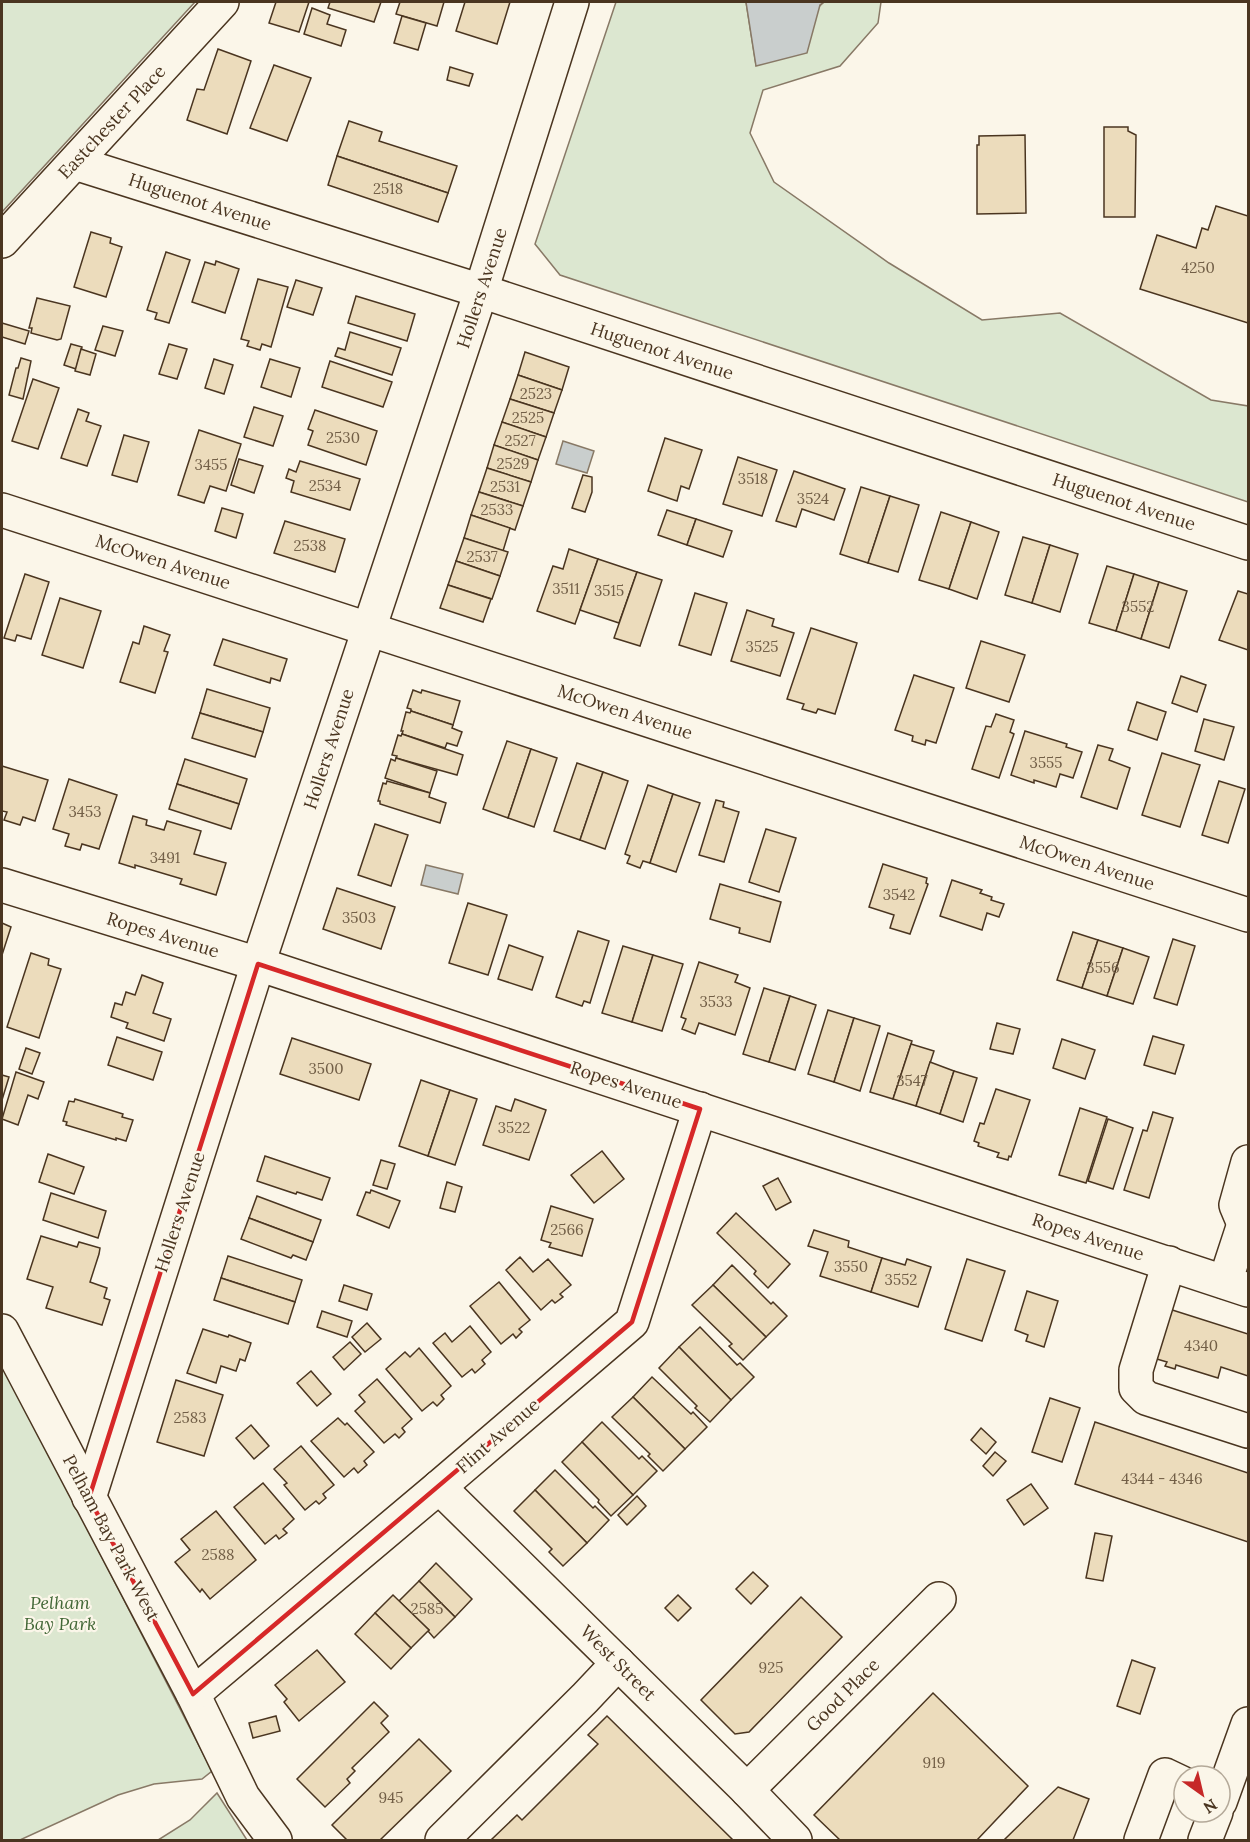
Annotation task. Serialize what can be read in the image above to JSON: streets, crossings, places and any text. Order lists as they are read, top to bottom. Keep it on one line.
{"streets":{"street":["Eastchester Place","Huguenot Avenue","Hollers Avenue","McOwen Avenue","Ropes Avenue","Flint Avenue","Pelham Bay Park West","West Street","Good Place"]},"crossings":[["Eastchester Place","Huguenot Avenue"],["Huguenot Avenue","Hollers Avenue"],["Hollers Avenue","McOwen Avenue"],["Hollers Avenue","Ropes Avenue"],["Hollers Avenue","Pelham Bay Park West"],["Ropes Avenue","Flint Avenue"],["Flint Avenue","Pelham Bay Park West"],["Flint Avenue","West Street"],["West Street","Good Place"]],"parks":["Pelham Bay Park"],"house_numbers":["2518","4250","2523","2525","2530","2527","2529","3455","3518","2534","2531","3524","2533","2538","2537","3511","3515","3552","3525","3555","3453","3491","3542","3503","3556","3533","3500","3547","3522","2566","3550","3552","4340","2583","4344 - 4346","2588","2585","925","919","945"],"north":"bottom right"}
